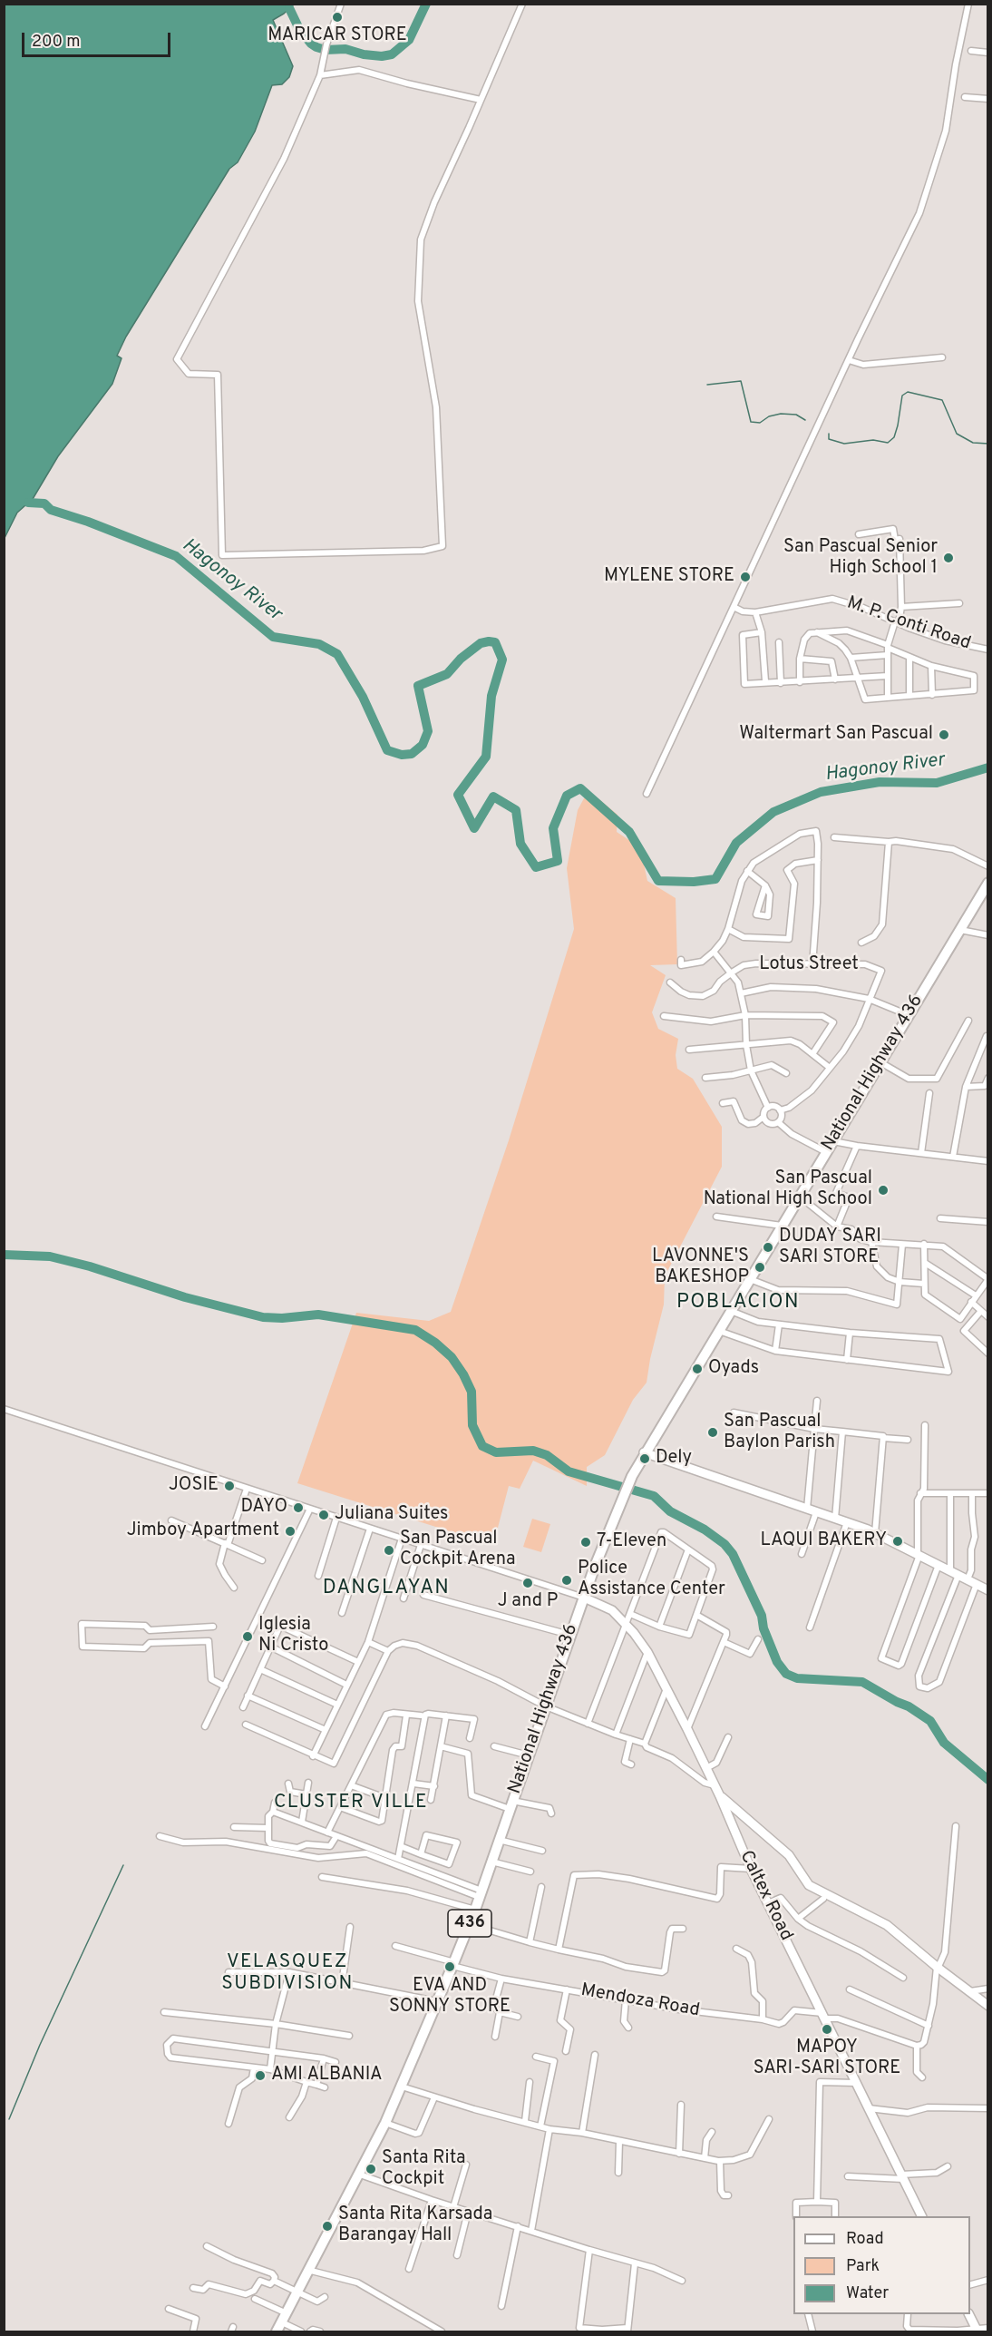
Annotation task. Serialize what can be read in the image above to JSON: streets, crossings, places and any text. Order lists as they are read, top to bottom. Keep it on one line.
{"streets":{"main road":["National Highway 436","436"],"street":["M. P. Conti Road","Lotus Street","Caltex Road","Mendoza Road"]},"crossings":[["National Highway 436","Caltex Road"],["National Highway 436","Mendoza Road"],["Caltex Road","Mendoza Road"]],"districts":["POBLACION","DANGLAYAN","CLUSTER VILLE","VELASQUEZ SUBDIVISION"],"water":["Hagonoy River"],"places":["MARICAR STORE","San Pascual Senior High School 1","MYLENE STORE","Waltermart San Pascual","San Pascual National High School","DUDAY SARI SARI STORE","LAVONNE'S BAKESHOP","Oyads","San Pascual Baylon Parish","Dely","JOSIE","DAYO","Juliana Suites","Jimboy Apartment","LAQUI BAKERY","7-Eleven","San Pascual Cockpit Arena","Police Assistance Center","J and P","Iglesia Ni Cristo","EVA AND SONNY STORE","MAPOY SARI-SARI STORE","AMI ALBANIA","Santa Rita Cockpit","Santa Rita Karsada Barangay Hall"],"legend":["Road","Park","Water"],"scale_bar":"200 m"}
